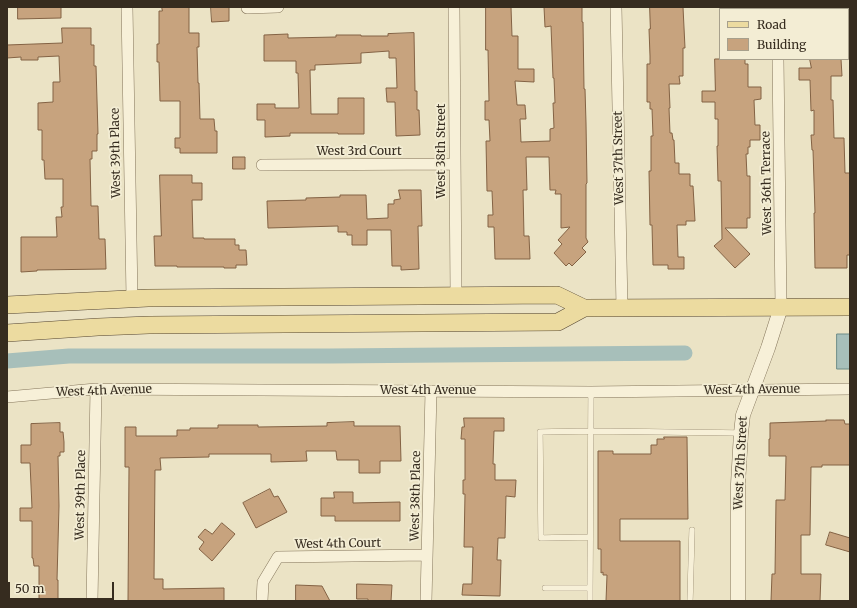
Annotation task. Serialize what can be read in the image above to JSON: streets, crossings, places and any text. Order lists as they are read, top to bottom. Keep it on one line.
{"streets":{"street":["West 38th Street","West 3rd Court","West 39th Place","West 37th Street","West 36th Terrace","West 4th Avenue","West 38th Place","West 4th Court"]},"crossings":[["West 38th Street","West 3rd Court"],["West 39th Place","West 4th Avenue"],["West 37th Street","West 36th Terrace"],["West 37th Street","West 4th Avenue"],["West 4th Avenue","West 38th Place"],["West 38th Place","West 4th Court"]],"legend":["Road","Building"],"scale_bar":"50 m"}
